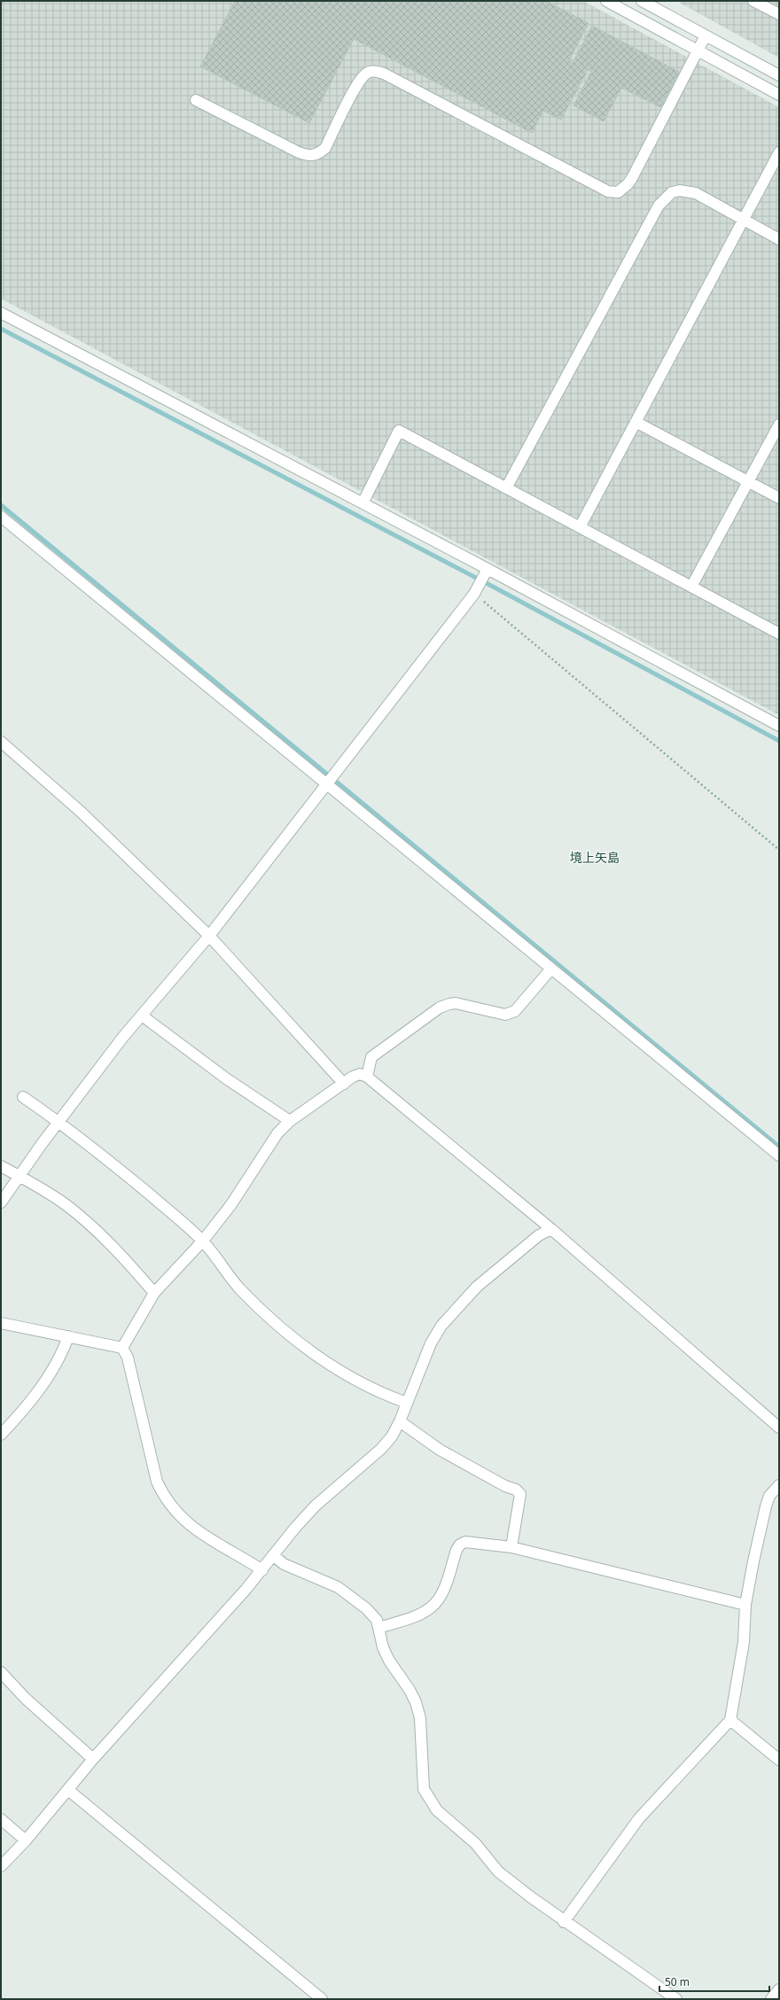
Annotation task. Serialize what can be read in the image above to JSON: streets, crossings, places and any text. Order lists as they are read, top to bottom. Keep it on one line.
{"districts":["境上矢島"],"scale_bar":"50 m"}
